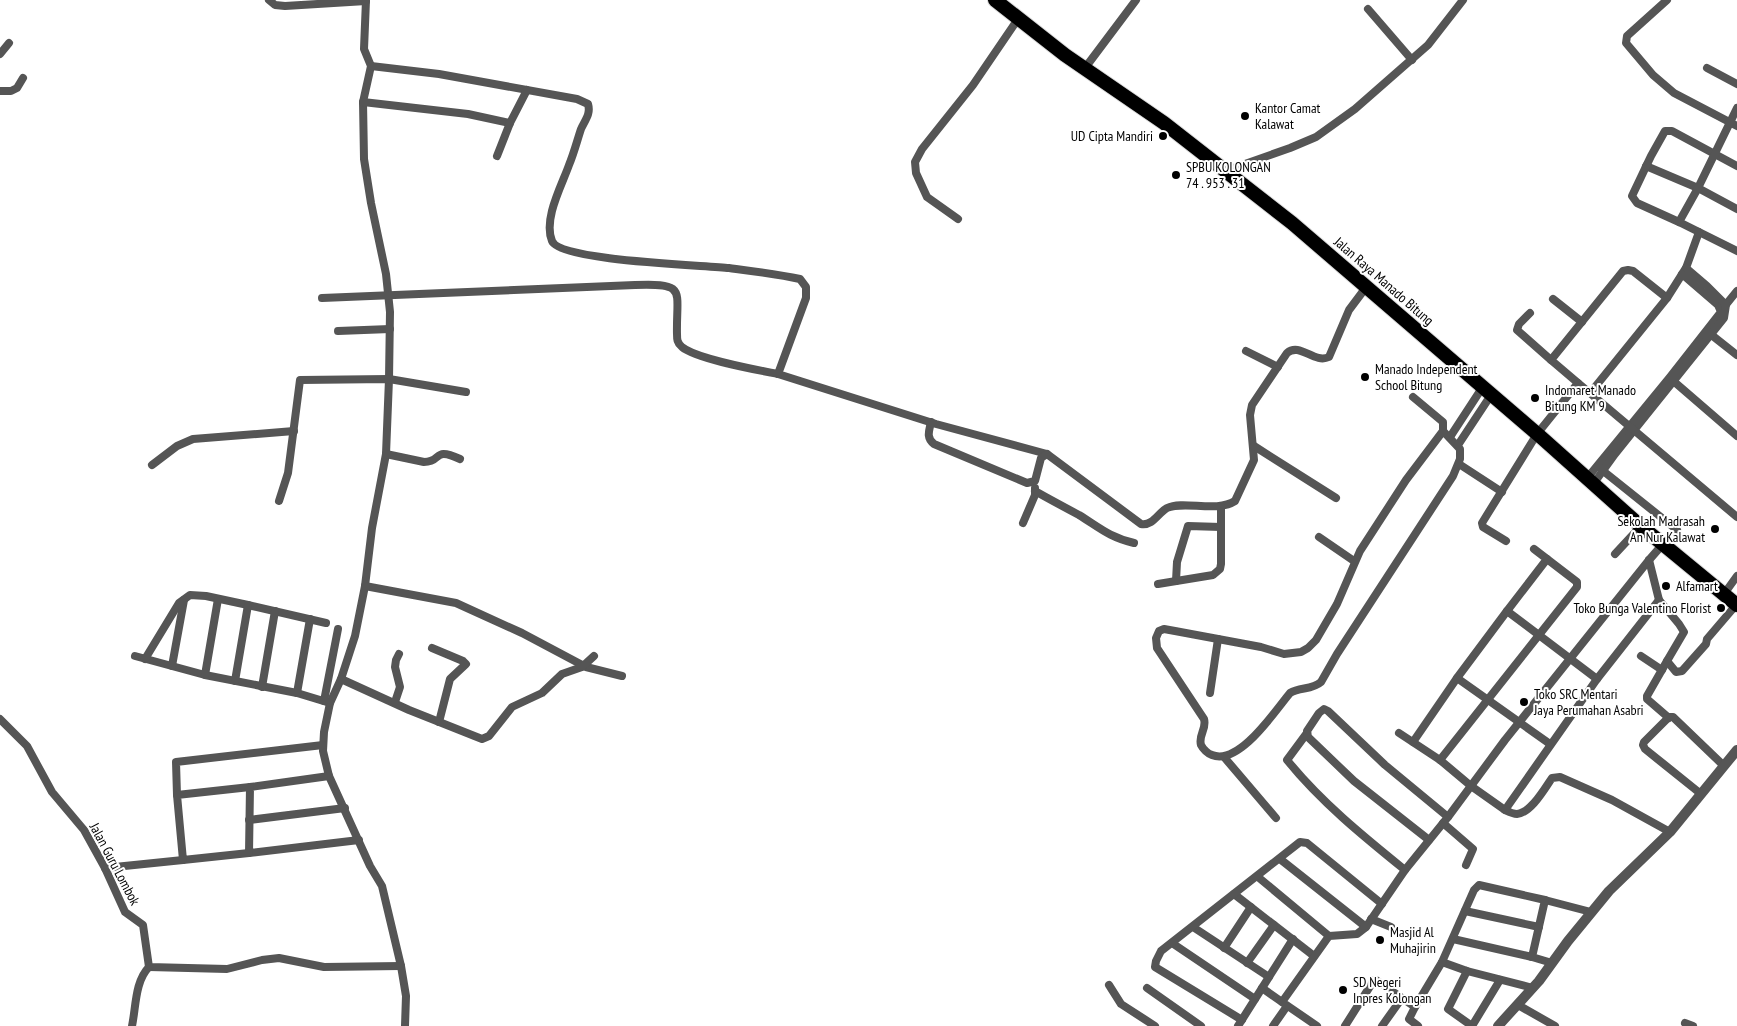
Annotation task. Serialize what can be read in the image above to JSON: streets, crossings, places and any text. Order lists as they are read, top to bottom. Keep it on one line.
{"streets":{"highway":["Jalan Raya Manado Bitung"],"street":["Jalan Guru Lombok"]},"places":["Kantor Camat Kalawat","UD Cipta Mandiri","SPBU KOLONGAN 74 . 953 . 31","Manado Independent School Bitung","Indomaret Manado Bitung KM 9","Sekolah Madrasah An Nur Kalawat","Alfamart","Toko Bunga Valentino Florist","Toko SRC Mentari Jaya Perumahan Asabri","Masjid Al Muhajirin","SD Negeri Inpres Kolongan"]}
